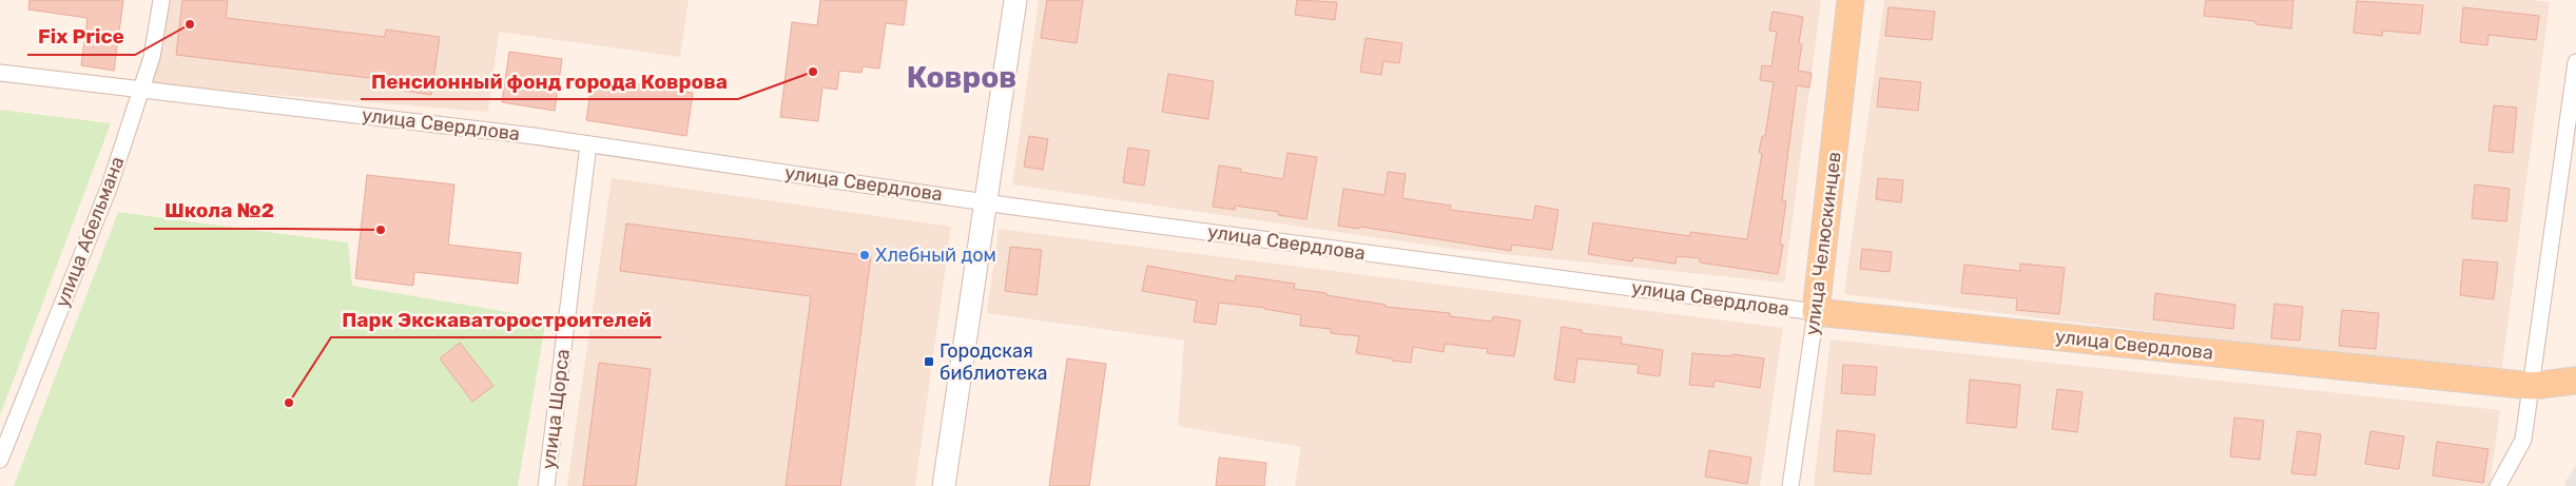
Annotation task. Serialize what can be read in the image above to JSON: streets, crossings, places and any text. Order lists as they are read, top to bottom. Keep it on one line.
{"streets":{"main road":["улица Свердлова","улица Челюскинцев"],"street":["улица Абельмана","улица Щорса"]},"crossings":[["улица Свердлова","улица Абельмана"],["улица Свердлова","улица Челюскинцев"],["улица Свердлова","улица Щорса"]],"districts":["Ковров"],"places":{"other":["Fix Price","Пенсионный фонд города Коврова","Школа №2","Хлебный дом","Парк Экскаваторостроителей"],"transit":["Городская библиотека"]}}
